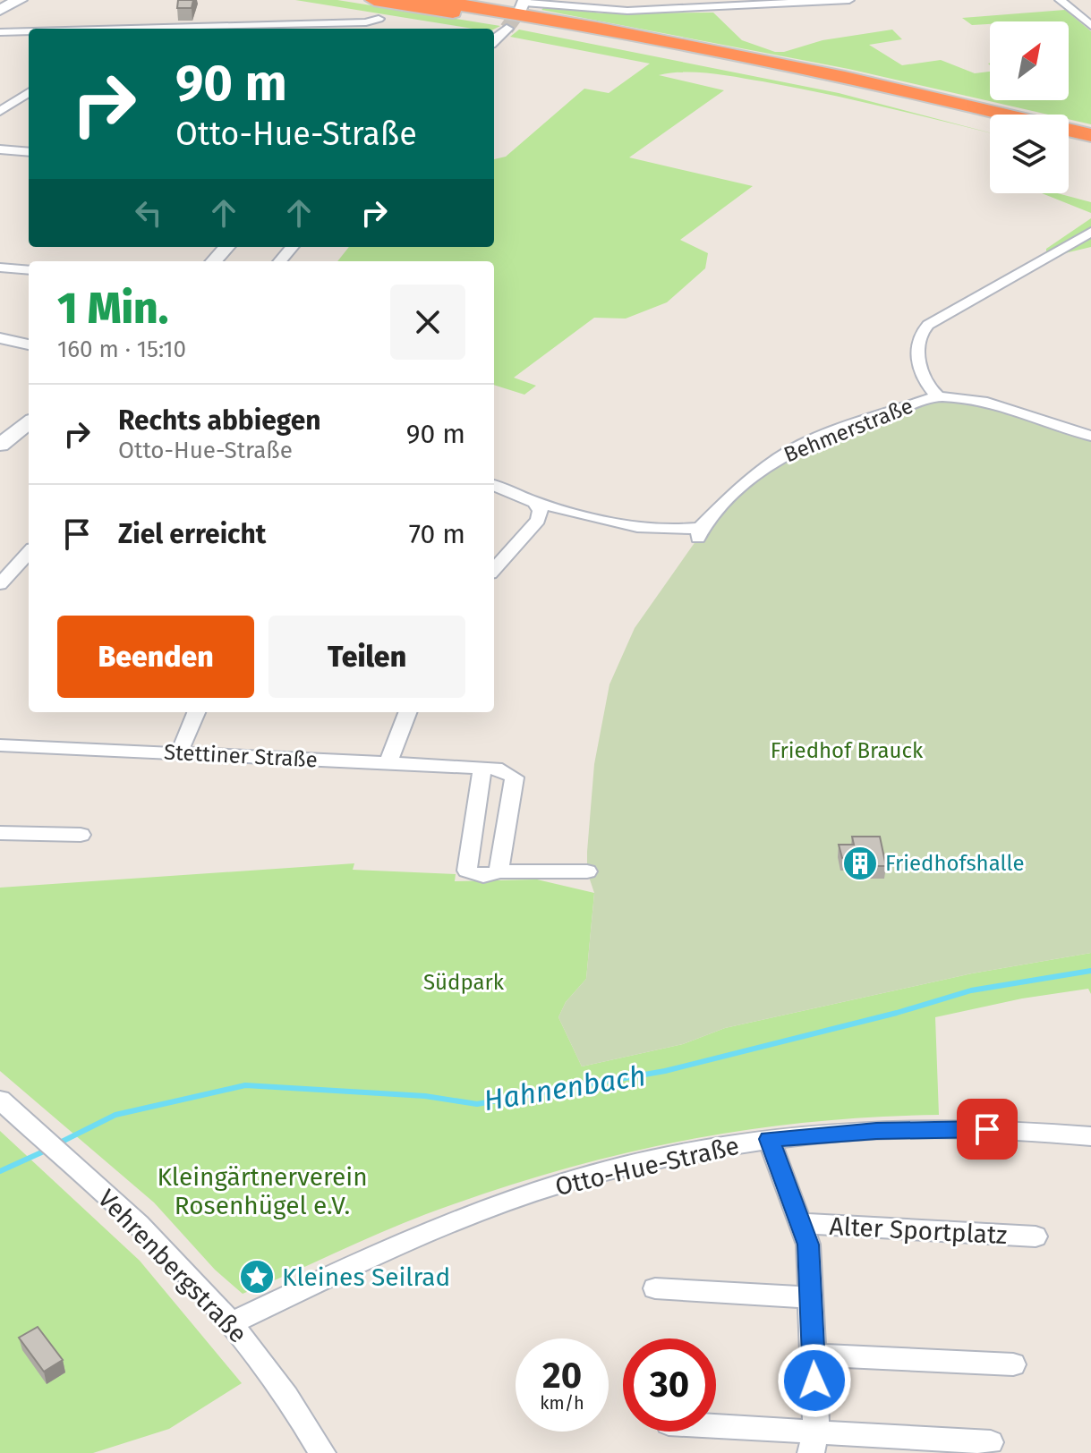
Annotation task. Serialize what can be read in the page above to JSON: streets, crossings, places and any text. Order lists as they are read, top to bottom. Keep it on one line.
{"streets":{"street":["Behmerstraße","Stettiner Straße","Otto-Hue-Straße","Alter Sportplatz","Vehrenbergstraße"]},"crossings":[["Otto-Hue-Straße","Alter Sportplatz"],["Otto-Hue-Straße","Vehrenbergstraße"]],"water":["Hahnenbach"],"parks":["Friedhof Brauck","Südpark","Kleingärtnerverein Rosenhügel e.V."],"places":{"building":["Friedhofshalle"],"place":["Kleines Seilrad"]},"north":"top right","page":{"turn":["90 m","Otto-Hue-Straße"],"heading":["1 Min.","160 m · 15:10"],"list":[{"name":"Rechts abbiegen","note":"Otto-Hue-Straße","value":"90 m"},{"name":"Ziel erreicht","value":"70 m"}],"buttons":["Beenden","Teilen"],"speed":"20 km/h","limit":"30"}}
